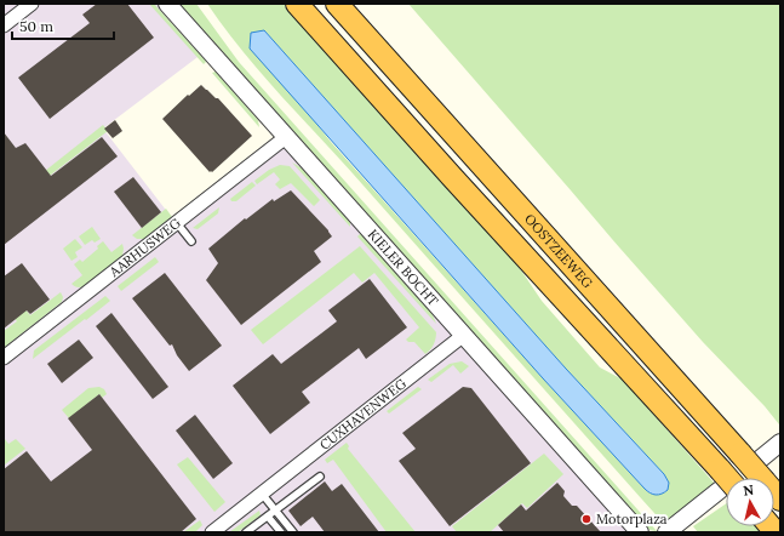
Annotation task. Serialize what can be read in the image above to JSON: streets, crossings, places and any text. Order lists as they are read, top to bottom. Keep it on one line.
{"streets":{"highway":["OOSTZEEWEG"],"street":["AARHUSWEG","KIELER BOCHT","CUXHAVENWEG"]},"crossings":[["AARHUSWEG","KIELER BOCHT"],["KIELER BOCHT","CUXHAVENWEG"]],"places":["Motorplaza"],"scale_bar":"50 m","north":"top"}
